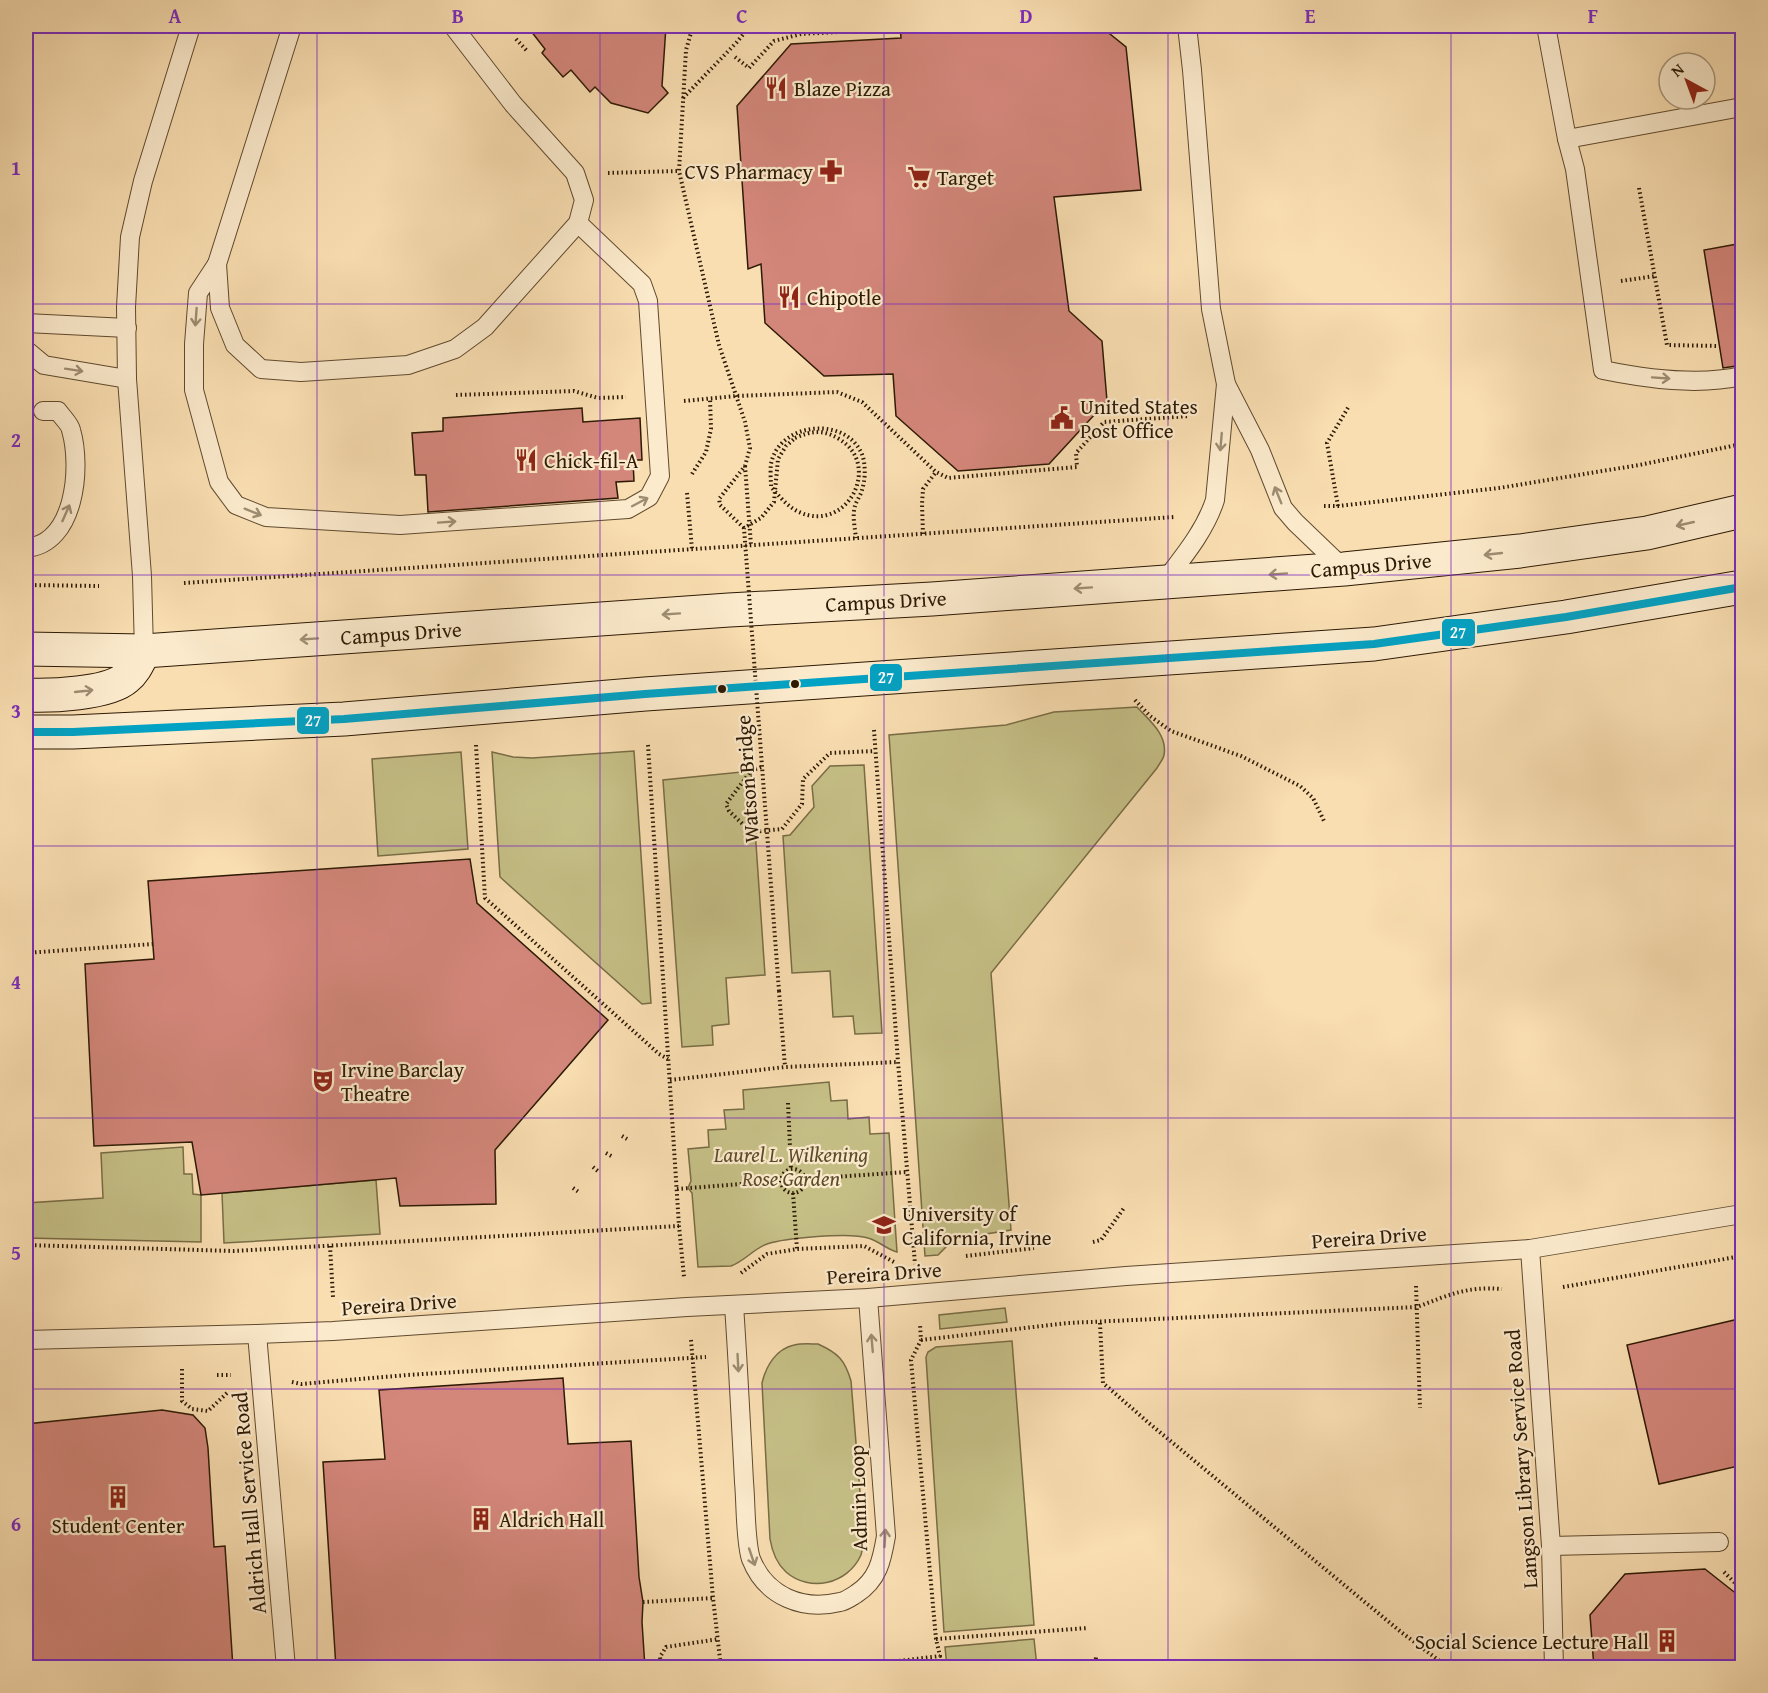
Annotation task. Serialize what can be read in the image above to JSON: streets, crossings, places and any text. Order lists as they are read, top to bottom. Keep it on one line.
{"streets":{"main road":["Campus Drive"],"lane":["Pereira Drive","Langson Library Service Road","Admin Loop","Aldrich Hall Service Road"],"path":["Watson Bridge"]},"crossings":[["Pereira Drive","Langson Library Service Road"],["Pereira Drive","Admin Loop"],["Pereira Drive","Aldrich Hall Service Road"]],"parks":["Laurel L. Wilkening Rose Garden"],"places":{"restaurant":["Blaze Pizza","Chipotle","Chick-fil-A"],"pharmacy":["CVS Pharmacy"],"supermarket":["Target"],"public building":["United States Post Office"],"theatre":["Irvine Barclay Theatre"],"school or university":["University of California, Irvine"],"building":["Student Center","Aldrich Hall","Social Science Lecture Hall"]},"lines":["transit line 27"],"north":"top left","grid":{"columns":["A","B","C","D","E","F"],"rows":["1","2","3","4","5","6"]}}
